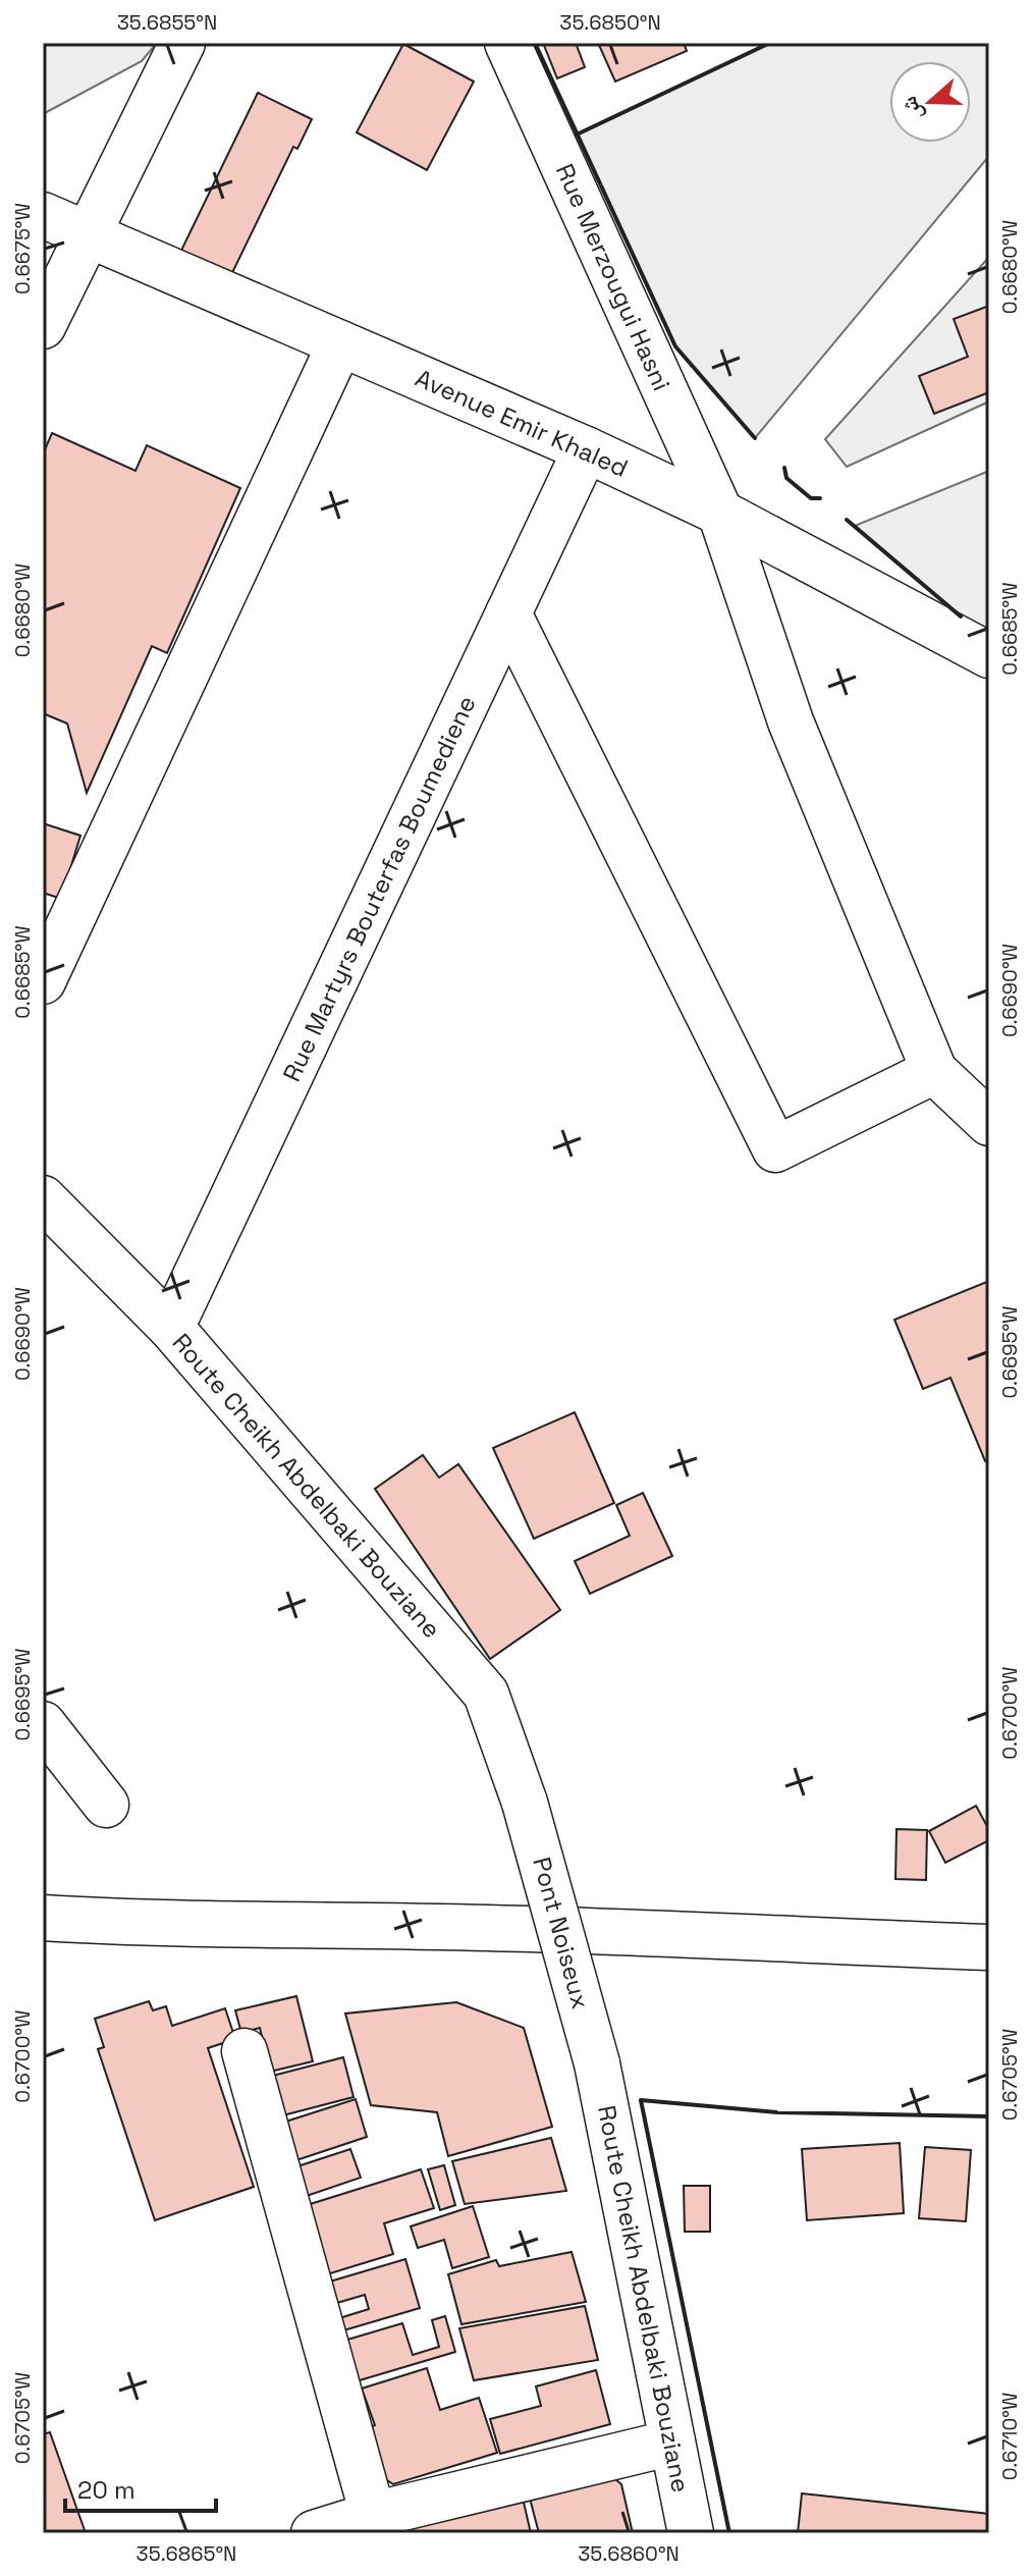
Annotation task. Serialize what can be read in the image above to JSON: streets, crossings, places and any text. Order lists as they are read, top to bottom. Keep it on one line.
{"streets":{"street":["Rue Merzougui Hasni","Avenue Emir Khaled","Rue Martyrs Bouterfas Boumediene","Route Cheikh Abdelbaki Bouziane","Pont Noiseux"]},"crossings":[["Rue Merzougui Hasni","Avenue Emir Khaled"],["Avenue Emir Khaled","Rue Martyrs Bouterfas Boumediene"],["Rue Martyrs Bouterfas Boumediene","Route Cheikh Abdelbaki Bouziane"],["Route Cheikh Abdelbaki Bouziane","Pont Noiseux"]],"scale_bar":"20 m","north":"left","coordinates":["35.6855°N","35.6850°N","0.6675°W","0.6680°W","0.6685°W","0.6690°W","0.6695°W","0.6700°W","0.6705°W","0.6710°W","35.6865°N","35.6860°N"]}
